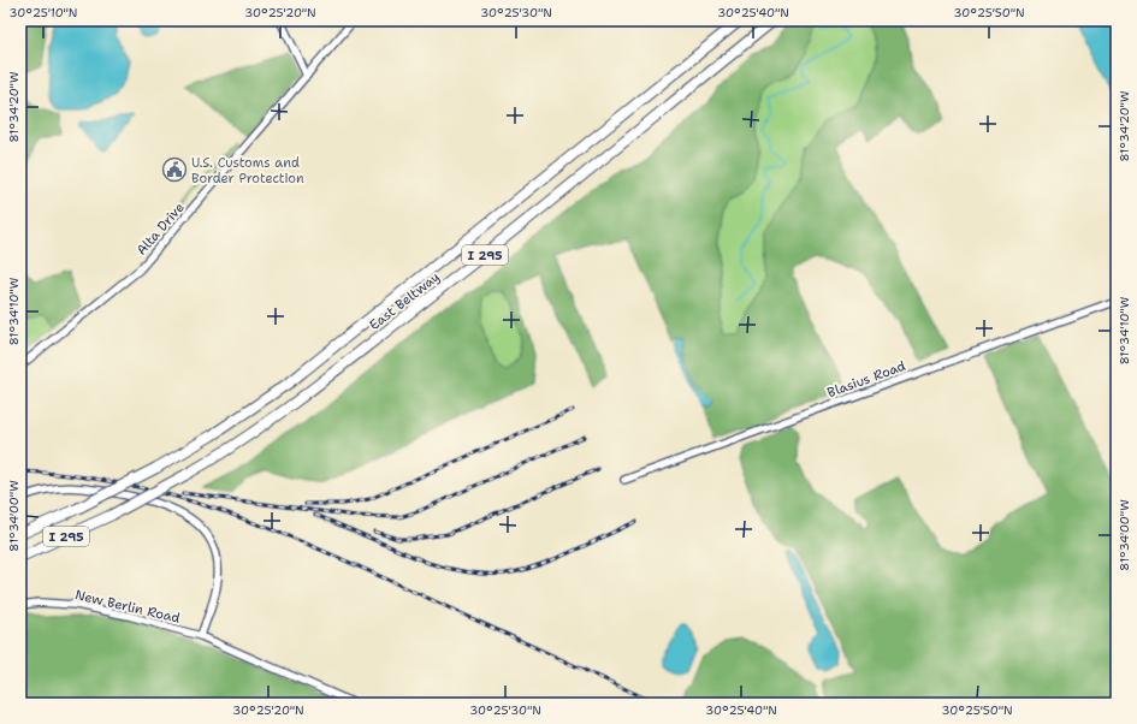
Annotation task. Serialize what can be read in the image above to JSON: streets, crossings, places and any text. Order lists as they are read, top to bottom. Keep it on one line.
{"streets":{"highway":["I 295","East Beltway"],"street":["Alta Drive","Blasius Road","New Berlin Road"]},"places":{"public building":["U.S. Customs and Border Protection"]},"coordinates":["30°25'10\"N","30°25'20\"N","30°25'30\"N","30°25'40\"N","30°25'50\"N","81°34'20\"W","81°34'10\"W","81°34'00\"W"]}
